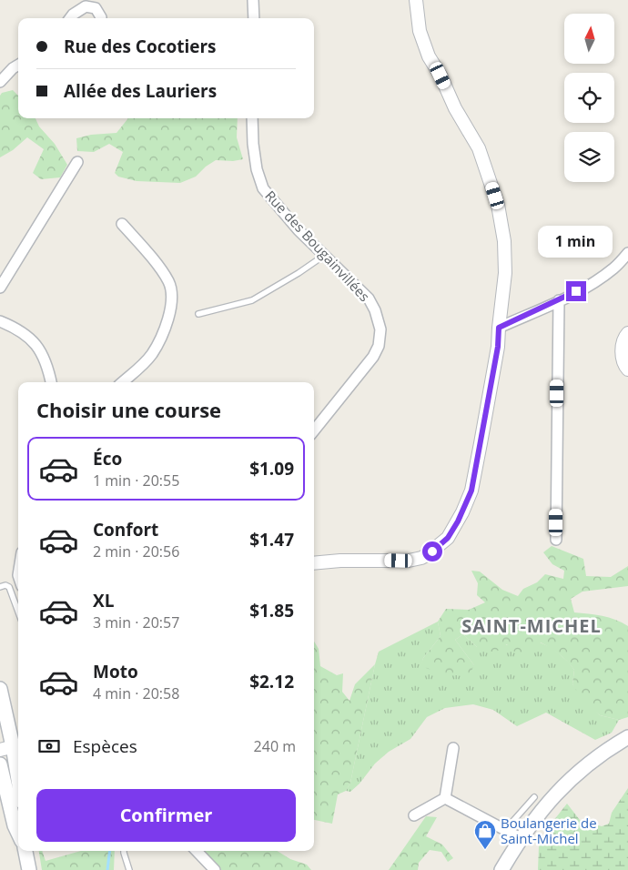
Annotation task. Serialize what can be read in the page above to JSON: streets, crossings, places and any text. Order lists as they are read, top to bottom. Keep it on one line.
{"streets":{"street":["Rue des Bougainvillées"]},"districts":["SAINT-MICHEL"],"places":{"shop":["Boulangerie de Saint-Michel"]},"north":"top","page":{"banner":["Rue des Cocotiers","Allée des Lauriers"],"bubble":"1 min","heading":"Choisir une course","list":[{"name":"Éco","note":"1 min · 20:55","value":"$1.09"},{"name":"Confort","note":"2 min · 20:56","value":"$1.47"},{"name":"XL","note":"3 min · 20:57","value":"$1.85"},{"name":"Moto","note":"4 min · 20:58","value":"$2.12"}],"pay":["Espèces","240 m"],"buttons":"Confirmer"}}
